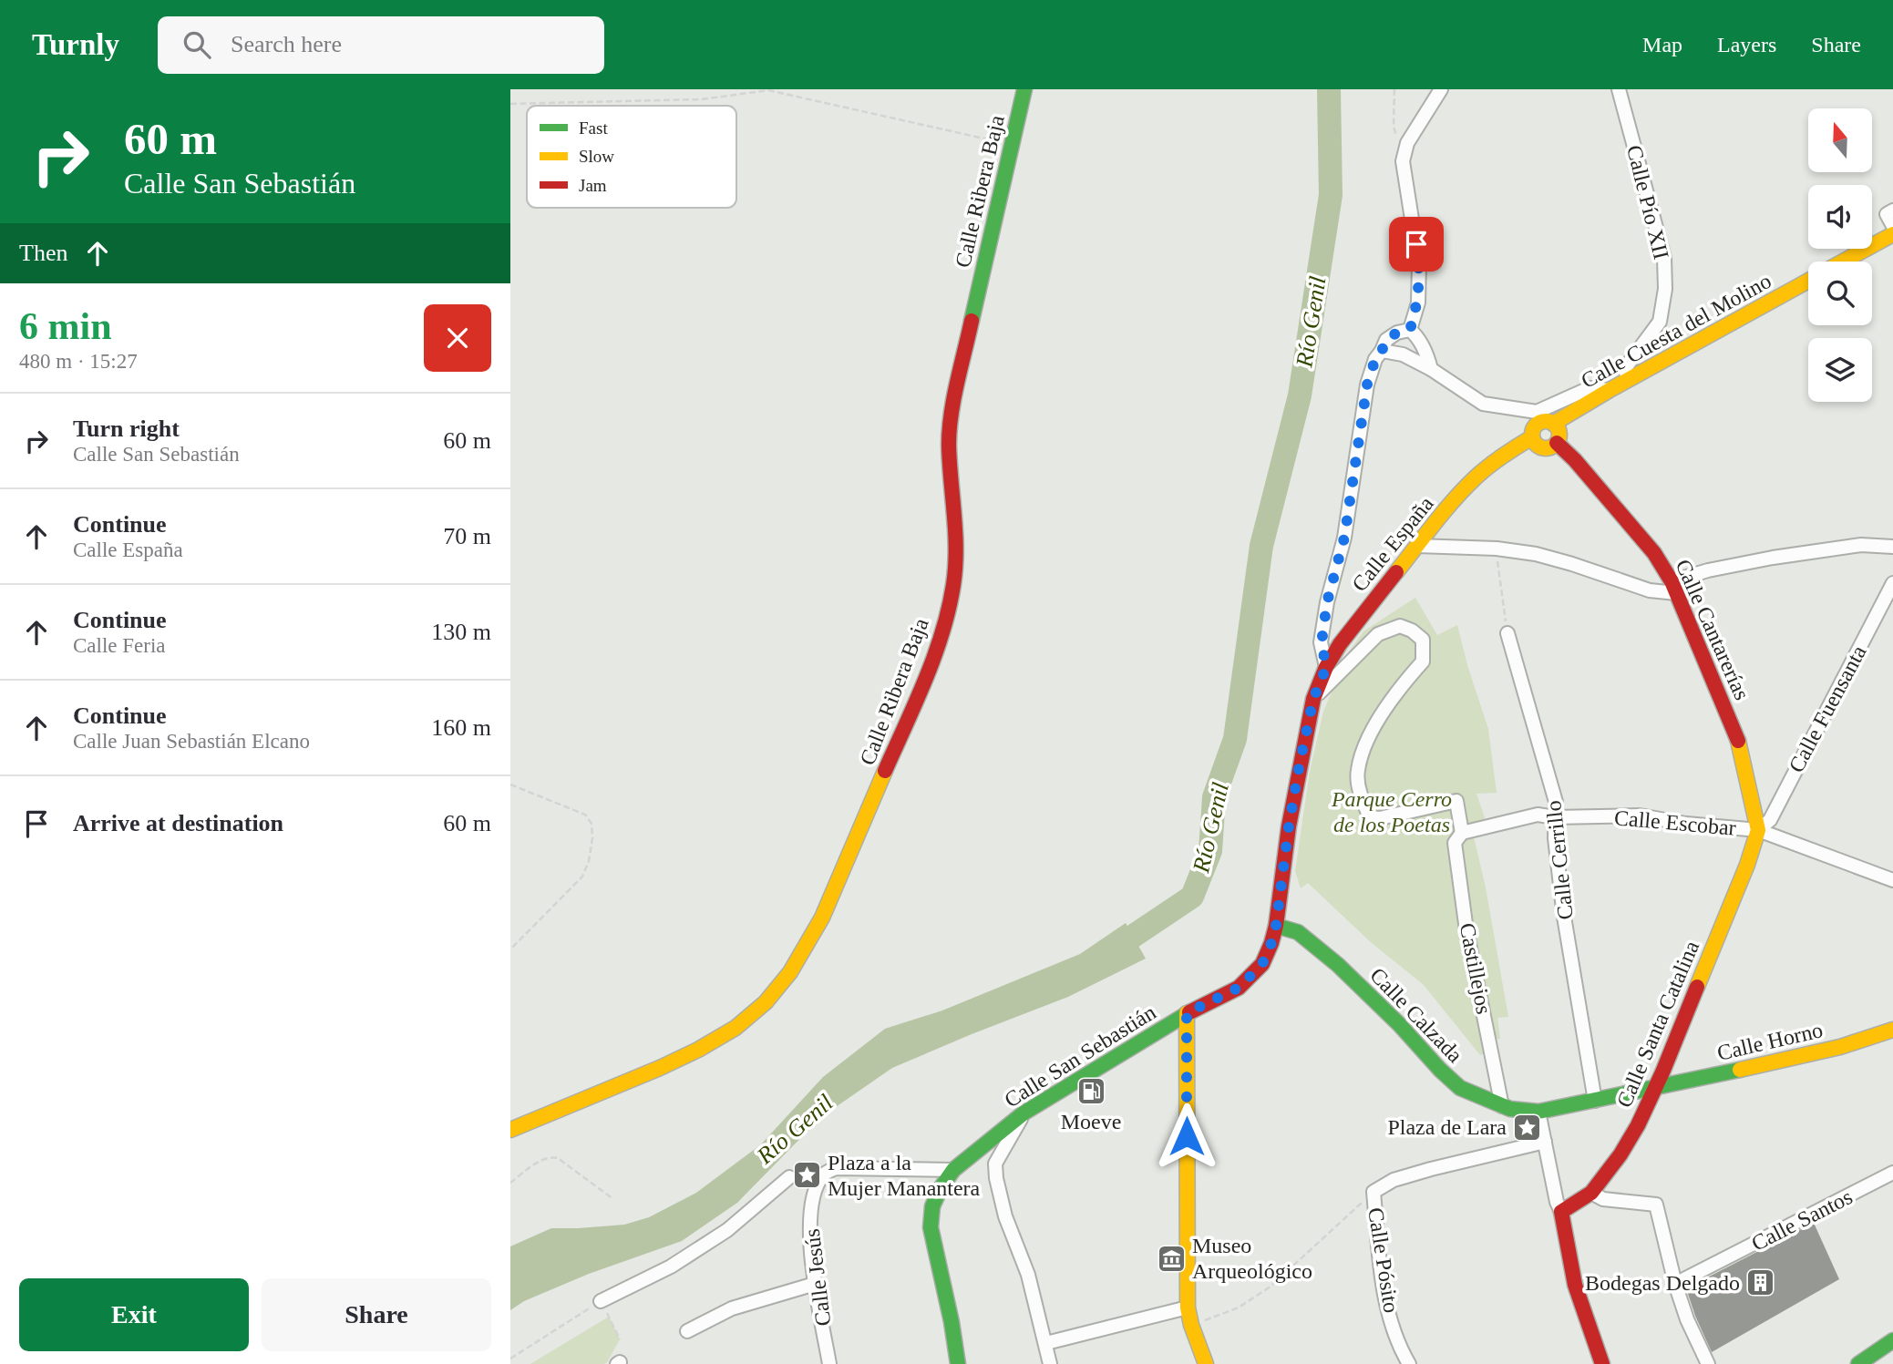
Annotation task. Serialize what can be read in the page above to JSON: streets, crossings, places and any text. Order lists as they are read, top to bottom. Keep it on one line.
{"streets":{"street":["Calle Ribera Baja","Calle Pío XII","Calle Cuesta del Molino","Calle España","Calle Cantarerías","Calle Fuensanta","Calle Escobar","Calle Cerrillo","Castillejos","Calle Calzada","Calle Santa Catalina","Calle Horno","Calle San Sebastián","Calle Santos","Calle Pósito","Calle Jesús"]},"crossings":[["Calle Pío XII","Calle Cuesta del Molino"],["Calle Cuesta del Molino","Calle España"],["Calle Cuesta del Molino","Calle Cantarerías"],["Calle España","Calle Cantarerías"],["Calle España","Castillejos"],["Calle España","Calle Calzada"],["Calle España","Calle San Sebastián"],["Calle Cantarerías","Calle Fuensanta"],["Calle Cantarerías","Calle Escobar"],["Calle Cantarerías","Calle Santa Catalina"],["Calle Fuensanta","Calle Escobar"],["Calle Fuensanta","Calle Santa Catalina"],["Calle Escobar","Calle Cerrillo"],["Calle Escobar","Castillejos"],["Calle Escobar","Calle Santa Catalina"],["Calle Cerrillo","Calle Calzada"],["Calle Cerrillo","Calle Horno"],["Castillejos","Calle Calzada"],["Calle Calzada","Calle Horno"],["Calle Calzada","Calle San Sebastián"],["Calle Santa Catalina","Calle Horno"],["Calle San Sebastián","Calle Jesús"]],"water":["Río Genil"],"parks":["Parque Cerro de los Poetas"],"places":{"fuel station":["Moeve"],"place":["Plaza de Lara","Plaza a la Mujer Manantera"],"museum":["Museo Arqueológico"],"building":["Bodegas Delgado"]},"legend":["Fast","Slow","Jam"],"north":"top","page":{"header":"Turnly","search":"Search here","nav":["Map","Layers","Share"],"turn":["60 m","Calle San Sebastián"],"then":"Then","heading":["6 min","480 m · 15:27"],"list":[{"name":"Turn right","note":"Calle San Sebastián","value":"60 m"},{"name":"Continue","note":"Calle España","value":"70 m"},{"name":"Continue","note":"Calle Feria","value":"130 m"},{"name":"Continue","note":"Calle Juan Sebastián Elcano","value":"160 m"},{"name":"Arrive at destination","value":"60 m"}],"buttons":["Exit","Share"]}}
